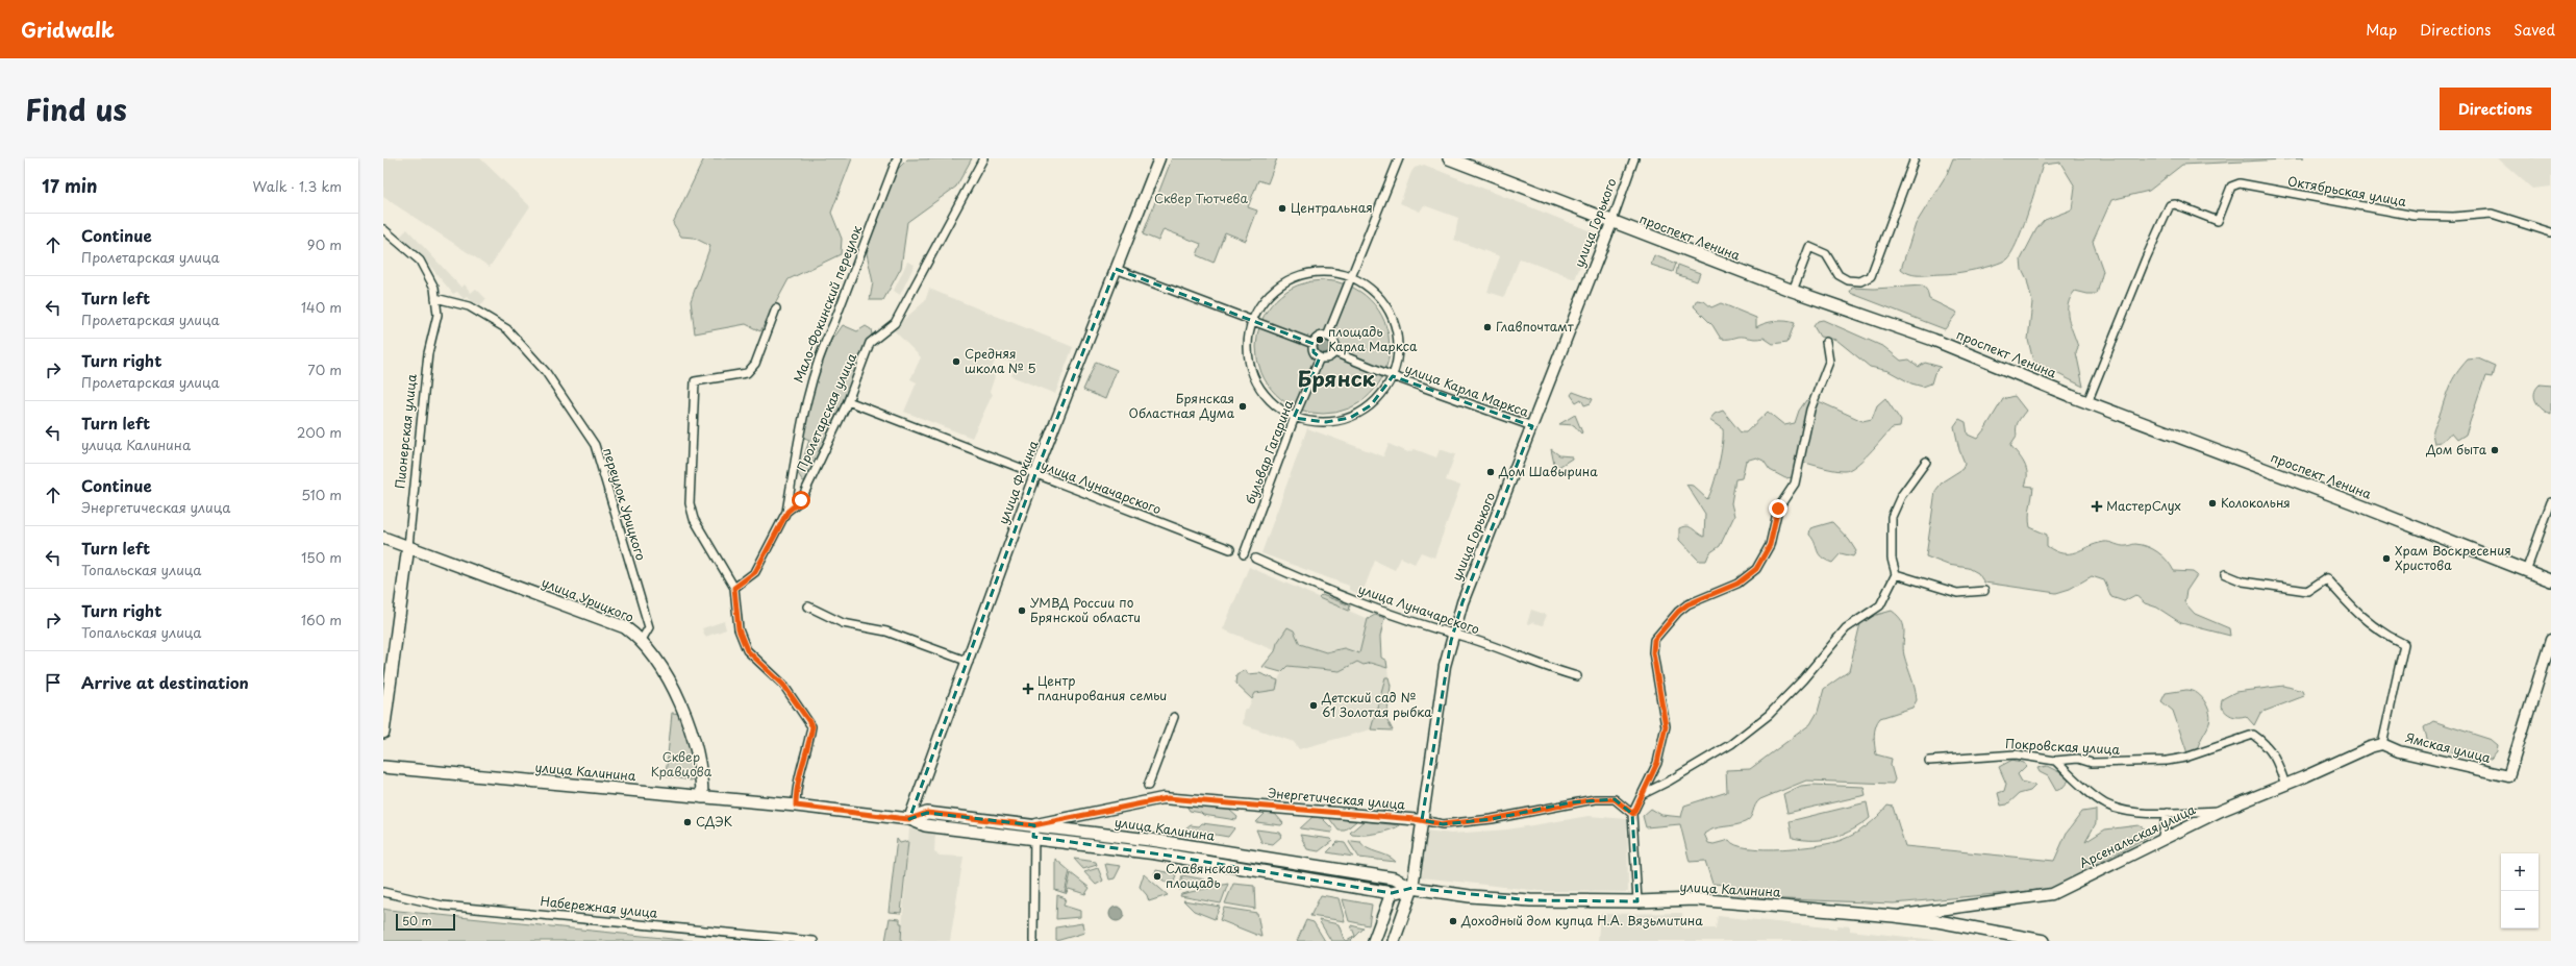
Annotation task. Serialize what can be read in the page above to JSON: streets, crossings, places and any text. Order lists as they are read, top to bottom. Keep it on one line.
{"streets":{"main road":["улица Горького","проспект Ленина","Пионерская улица","улица Урицкого","улица Калинина"],"street":["Октябрьская улица","Мало-Фокинский переулок","улица Карла Маркса","Пролетарская улица","бульвар Гагарина","улица Фокина","улица Луначарского","переулок Урицкого","Покровская улица","Ямская улица","Энергетическая улица","Арсенальская улица","Набережная улица"]},"crossings":[["Октябрьская улица","проспект Ленина"],["улица Горького","проспект Ленина"],["улица Горького","улица Карла Маркса"],["улица Горького","улица Луначарского"],["улица Горького","улица Калинина"],["улица Горького","Энергетическая улица"],["Мало-Фокинский переулок","Пролетарская улица"],["улица Карла Маркса","бульвар Гагарина"],["Пролетарская улица","улица Луначарского"],["Пионерская улица","переулок Урицкого"],["Пионерская улица","улица Урицкого"],["улица Фокина","улица Луначарского"],["улица Фокина","улица Калинина"],["переулок Урицкого","улица Урицкого"],["улица Урицкого","улица Калинина"],["Покровская улица","Арсенальская улица"],["Ямская улица","Арсенальская улица"],["улица Калинина","Энергетическая улица"],["улица Калинина","Арсенальская улица"]],"districts":["Брянск"],"parks":["Сквер Тютчева","Сквер Кравцова"],"places":{"other":["Центральная","Главпочтамт","площадь Карла Маркса","Средняя школа № 5","Брянская Областная Дума","Дом быта","Дом Шавырина","Колокольня","Храм Воскресения Христова","УМВД России по Брянской области","Детский сад № 61 Золотая рыбка","СДЭК","Славянская площадь","Доходный дом купца Н.А. Вязьмитина"],"health":["МастерСлух","Центр планирования семьи"]},"scale_bar":"50 m","page":{"header":"Gridwalk","nav":["Map","Directions","Saved"],"title":"Find us","buttons":"Directions","heading":["17 min","Walk · 1.3 km"],"list":[["Continue","Пролетарская улица","90 m"],["Turn left","Пролетарская улица","140 m"],["Turn right","Пролетарская улица","70 m"],["Turn left","улица Калинина","200 m"],["Continue","Энергетическая улица","510 m"],["Turn left","Топальская улица","150 m"],["Turn right","Топальская улица","160 m"],"Arrive at destination"],"map_buttons":["+","−"],"scale":"50 m"}}
